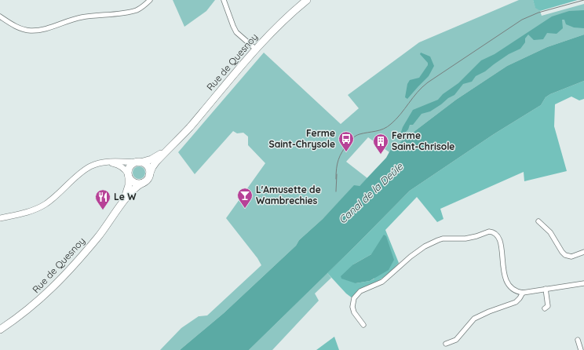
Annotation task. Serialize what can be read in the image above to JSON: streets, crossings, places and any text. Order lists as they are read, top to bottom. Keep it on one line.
{"streets":{"main road":["Rue de Quesnoy"]},"water":["Canal de la Deûle"],"places":{"bus stop":["Ferme Saint-Chrysole"],"building":["Ferme Saint-Chrisole"],"bar":["L'Amusette de Wambrechies"],"restaurant":["Le W"]}}
